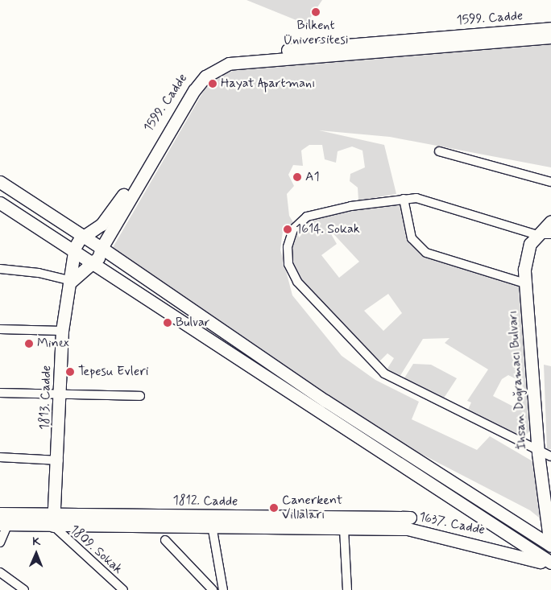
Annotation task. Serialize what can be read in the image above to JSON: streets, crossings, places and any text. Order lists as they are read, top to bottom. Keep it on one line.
{"streets":{"street":["1599. Cadde","İhsan Doğramacı Bulvarı","1813. Cadde","1812. Cadde","1637. Cadde","1809. Sokak"]},"crossings":[["1599. Cadde","1813. Cadde"],["1813. Cadde","1812. Cadde"],["1813. Cadde","1809. Sokak"],["1812. Cadde","1637. Cadde"],["1812. Cadde","1809. Sokak"]],"places":["Bilkent Üniversitesi","Hayat Apartmanı","A1","1614. Sokak","Bulvar","Minex","Tepesu Evleri","Canerkent Villaları"],"north":"top"}
